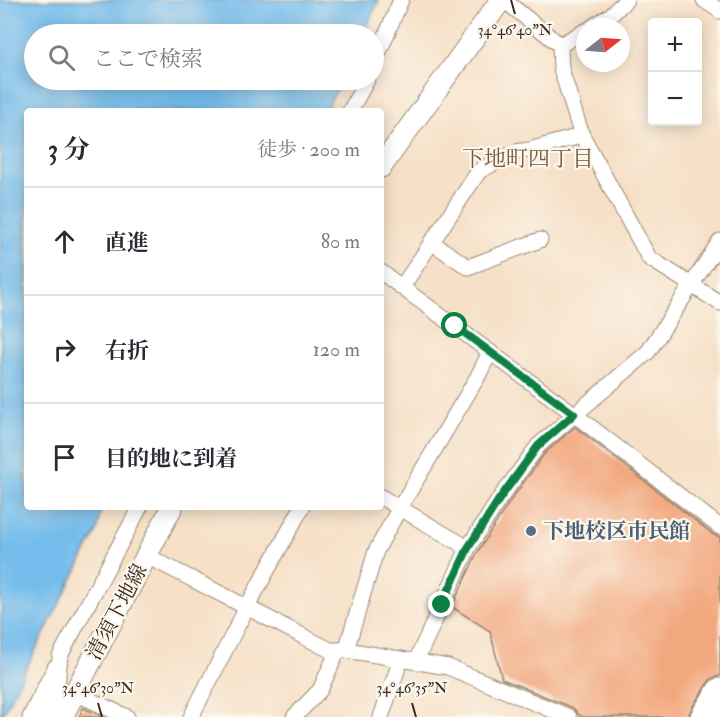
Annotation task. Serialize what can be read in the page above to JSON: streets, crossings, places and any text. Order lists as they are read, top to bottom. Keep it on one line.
{"streets":{"main road":["清須下地線"]},"districts":["下地町四丁目"],"places":["下地校区市民館"],"north":"right","page":{"map_buttons":["+","−"],"search":"ここで検索","heading":["3 分","徒歩 · 200 m"],"list":[["直進","80 m"],["右折","120 m"],"目的地に到着"]},"coordinates":["34°46'40\"N","34°46'30\"N","34°46'35\"N"]}
